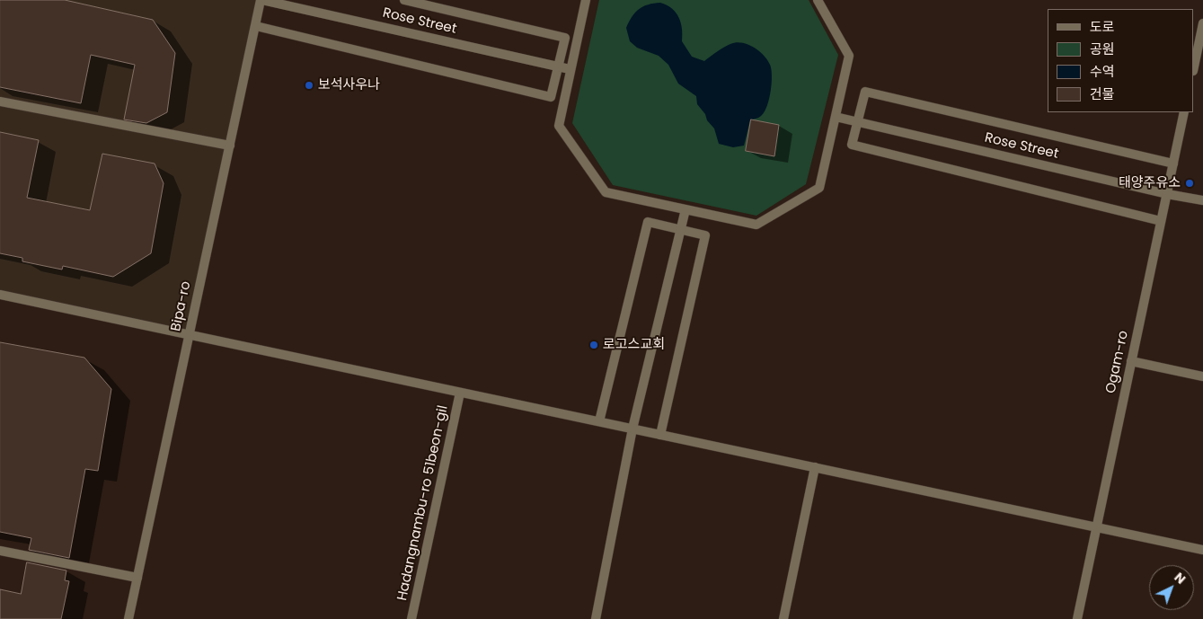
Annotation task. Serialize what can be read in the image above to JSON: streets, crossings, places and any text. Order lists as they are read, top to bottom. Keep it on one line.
{"streets":{"street":["Rose Street","Bipa-ro","Ogam-ro","Hadangnambu-ro 51beon-gil"]},"crossings":[["Rose Street","Bipa-ro"],["Rose Street","Ogam-ro"]],"places":["보석사우나","태양주유소","로고스교회"],"legend":["도로","공원","수역","건물"],"north":"top right"}
